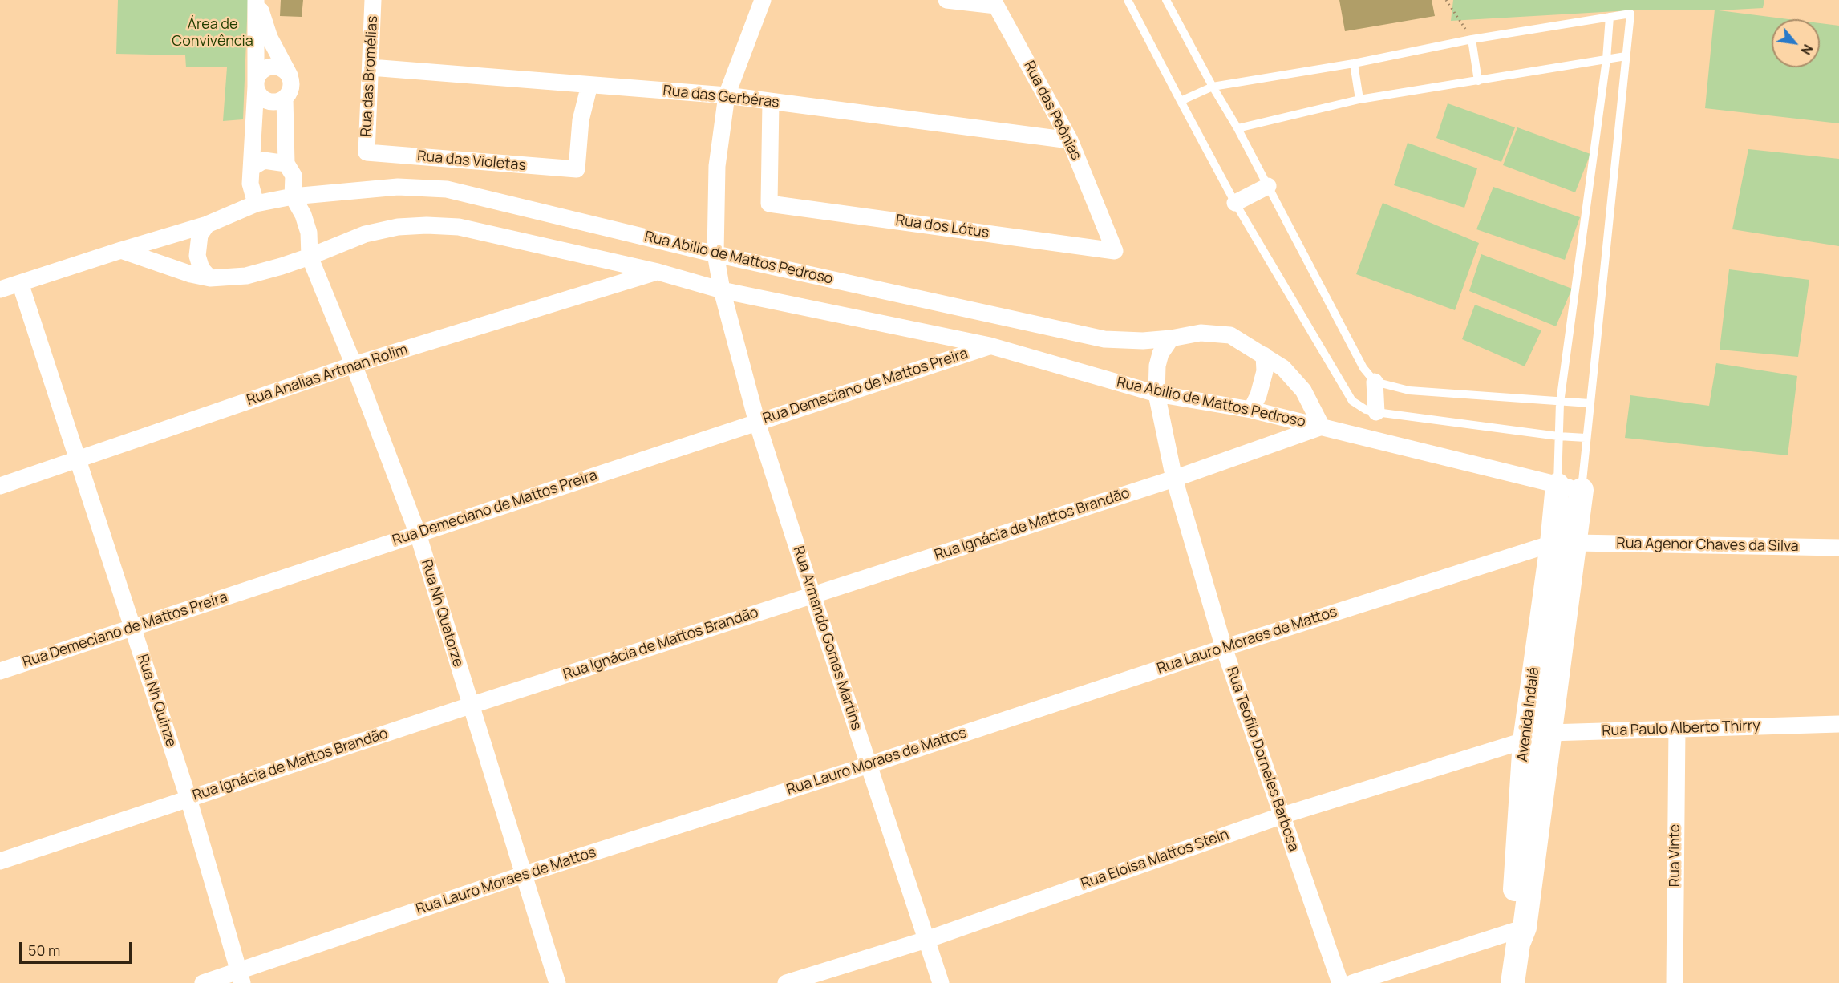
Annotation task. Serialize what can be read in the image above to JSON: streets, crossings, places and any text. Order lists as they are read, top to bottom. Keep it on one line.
{"streets":{"street":["Rua das Bromélias","Rua das Gerbéras","Rua das Peônias","Rua das Violetas","Rua dos Lótus","Rua Abilio de Mattos Pedroso","Rua Analias Artman Rolim","Rua Demeciano de Mattos Preira","Rua Ignácia de Mattos Brandão","Rua Agenor Chaves da Silva","Rua Nh Quatorze","Rua Armando Gomes Martins","Rua Lauro Moraes de Mattos","Rua Nh Quinze","Avenida Indaiá","Rua Paulo Alberto Thirry","Rua Teofilo Dorneles Barbosa","Rua Vinte","Rua Eloisa Mattos Stein"]},"crossings":[["Rua das Bromélias","Rua das Gerbéras"],["Rua das Bromélias","Rua das Violetas"],["Rua das Gerbéras","Rua das Peônias"],["Rua das Gerbéras","Rua das Violetas"],["Rua das Gerbéras","Rua dos Lótus"],["Rua das Gerbéras","Rua Armando Gomes Martins"],["Rua das Peônias","Rua dos Lótus"],["Rua Abilio de Mattos Pedroso","Rua Analias Artman Rolim"],["Rua Abilio de Mattos Pedroso","Rua Demeciano de Mattos Preira"],["Rua Abilio de Mattos Pedroso","Rua Ignácia de Mattos Brandão"],["Rua Abilio de Mattos Pedroso","Rua Nh Quatorze"],["Rua Abilio de Mattos Pedroso","Rua Armando Gomes Martins"],["Rua Abilio de Mattos Pedroso","Rua Nh Quinze"],["Rua Abilio de Mattos Pedroso","Avenida Indaiá"],["Rua Abilio de Mattos Pedroso","Rua Teofilo Dorneles Barbosa"],["Rua Analias Artman Rolim","Rua Nh Quatorze"],["Rua Analias Artman Rolim","Rua Nh Quinze"],["Rua Demeciano de Mattos Preira","Rua Nh Quatorze"],["Rua Demeciano de Mattos Preira","Rua Armando Gomes Martins"],["Rua Demeciano de Mattos Preira","Rua Nh Quinze"],["Rua Ignácia de Mattos Brandão","Rua Nh Quatorze"],["Rua Ignácia de Mattos Brandão","Rua Armando Gomes Martins"],["Rua Ignácia de Mattos Brandão","Rua Nh Quinze"],["Rua Ignácia de Mattos Brandão","Rua Teofilo Dorneles Barbosa"],["Rua Agenor Chaves da Silva","Avenida Indaiá"],["Rua Nh Quatorze","Rua Lauro Moraes de Mattos"],["Rua Armando Gomes Martins","Rua Lauro Moraes de Mattos"],["Rua Armando Gomes Martins","Rua Eloisa Mattos Stein"],["Rua Lauro Moraes de Mattos","Rua Nh Quinze"],["Rua Lauro Moraes de Mattos","Avenida Indaiá"],["Rua Lauro Moraes de Mattos","Rua Teofilo Dorneles Barbosa"],["Avenida Indaiá","Rua Paulo Alberto Thirry"],["Avenida Indaiá","Rua Eloisa Mattos Stein"],["Rua Paulo Alberto Thirry","Rua Vinte"],["Rua Paulo Alberto Thirry","Rua Eloisa Mattos Stein"],["Rua Teofilo Dorneles Barbosa","Rua Eloisa Mattos Stein"]],"parks":["Área de Convivência"],"scale_bar":"50 m","north":"bottom right"}
